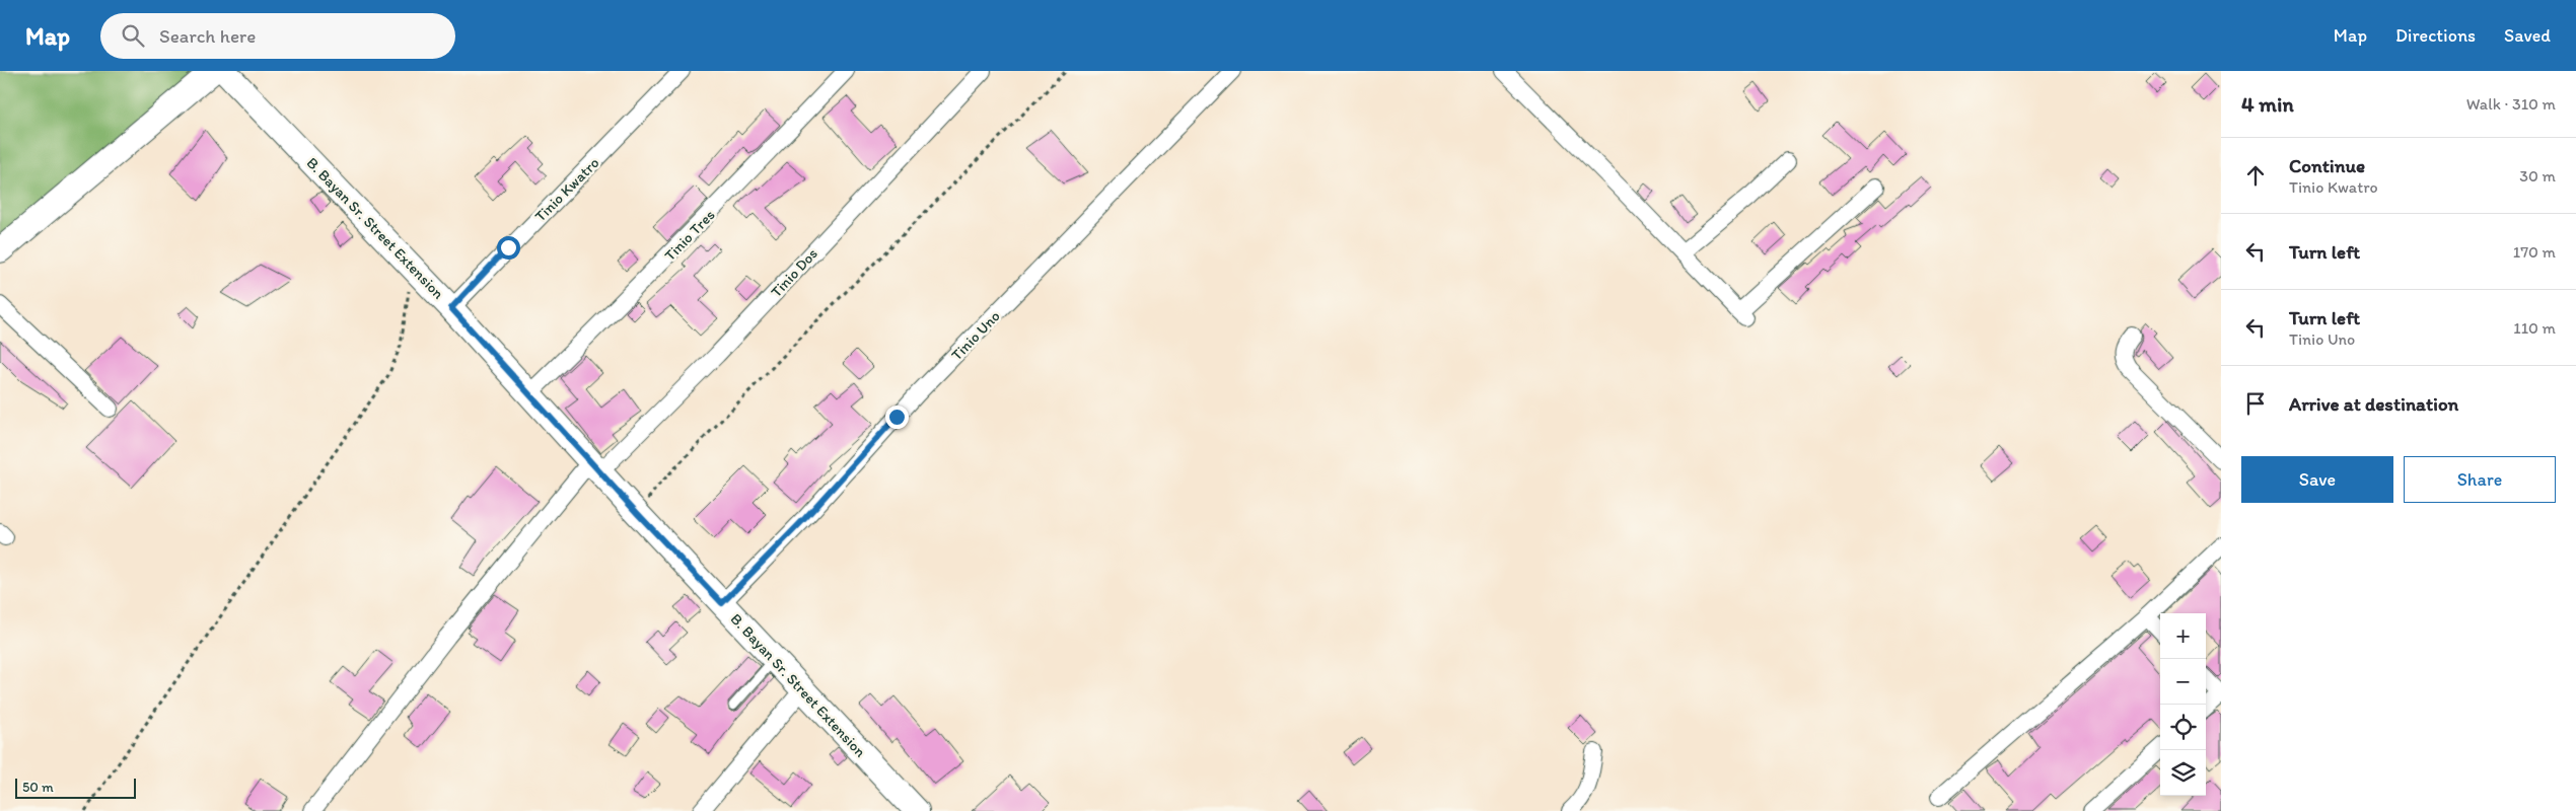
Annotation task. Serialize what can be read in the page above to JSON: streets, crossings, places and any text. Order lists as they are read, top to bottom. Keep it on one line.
{"streets":{"street":["Tinio Kwatro","B. Bayan Sr. Street Extension","Tinio Tres","Tinio Dos","Tinio Uno"]},"crossings":[["Tinio Kwatro","B. Bayan Sr. Street Extension"],["B. Bayan Sr. Street Extension","Tinio Tres"],["B. Bayan Sr. Street Extension","Tinio Dos"],["B. Bayan Sr. Street Extension","Tinio Uno"]],"scale_bar":"50 m","page":{"header":"Map","search":"Search here","nav":["Map","Directions","Saved"],"heading":["4 min","Walk · 310 m"],"list":[["Continue","Tinio Kwatro","30 m"],["Turn left","170 m"],["Turn left","Tinio Uno","110 m"],"Arrive at destination"],"buttons":["Save","Share"],"map_buttons":["+","−"],"scale":"50 m"}}
